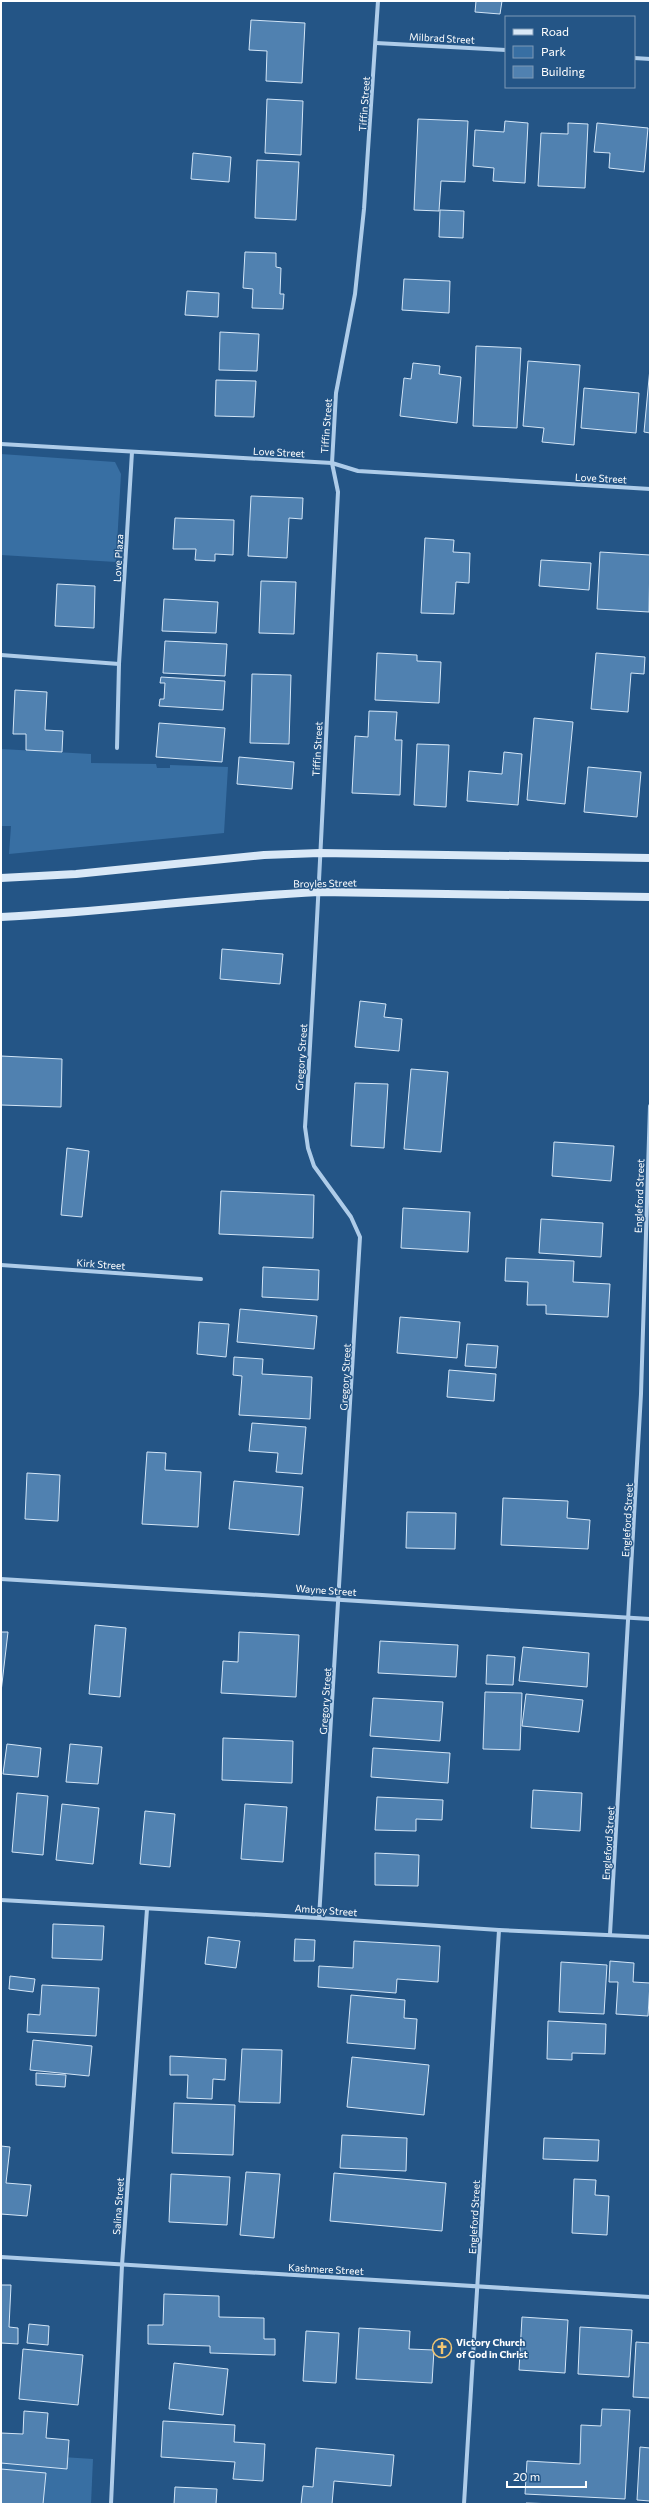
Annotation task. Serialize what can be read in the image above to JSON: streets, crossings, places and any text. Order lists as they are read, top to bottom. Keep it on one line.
{"streets":{"main road":["Broyles Street"],"street":["Milbrad Street","Tiffin Street","Love Street","Love Plaza","Gregory Street","Engleford Street","Kirk Street","Wayne Street","Amboy Street","Salina Street","Kashmere Street"]},"crossings":[["Milbrad Street","Tiffin Street"],["Tiffin Street","Love Street"],["Tiffin Street","Gregory Street"],["Love Street","Love Plaza"],["Broyles Street","Gregory Street"],["Gregory Street","Wayne Street"],["Gregory Street","Amboy Street"],["Engleford Street","Wayne Street"],["Engleford Street","Amboy Street"],["Engleford Street","Kashmere Street"],["Amboy Street","Salina Street"],["Salina Street","Kashmere Street"]],"places":{"church":["Victory Church of God in Christ"]},"legend":["Road","Park","Building"],"scale_bar":"20 m"}
